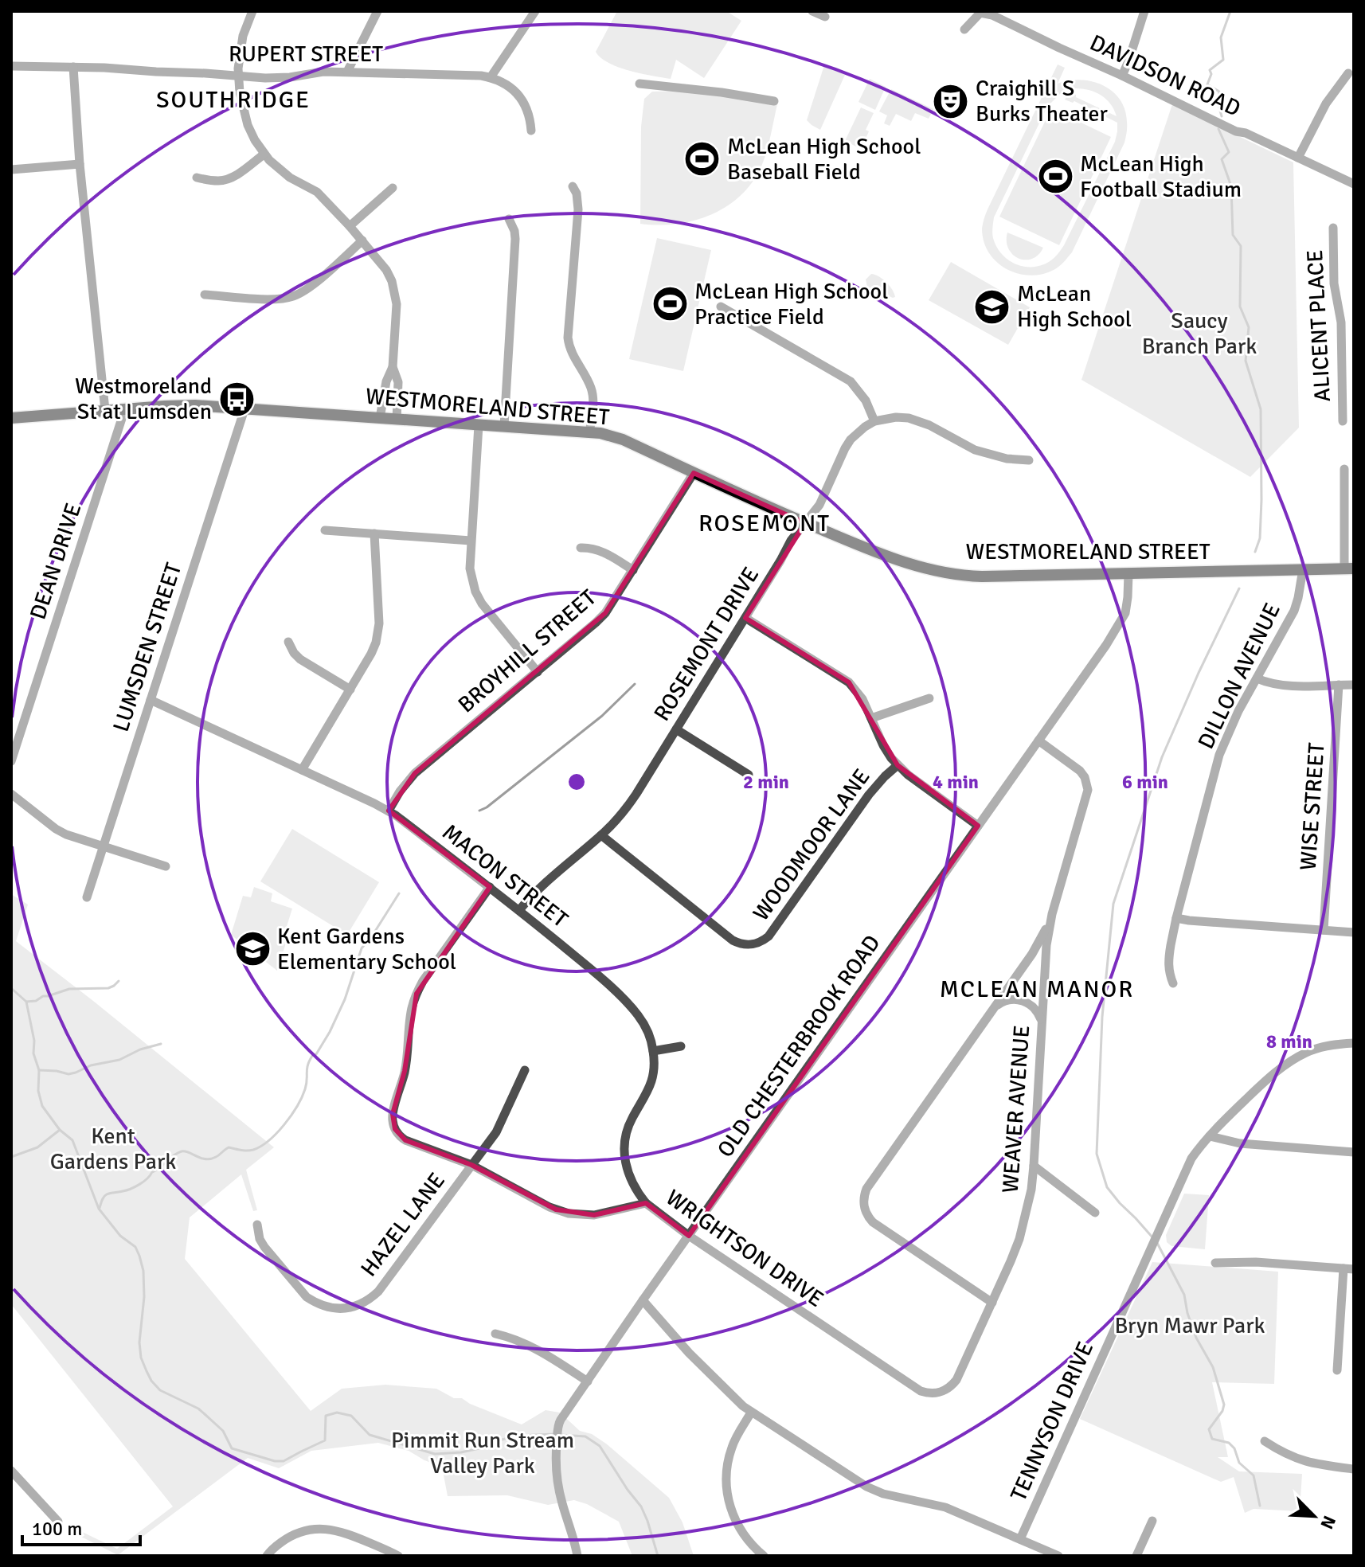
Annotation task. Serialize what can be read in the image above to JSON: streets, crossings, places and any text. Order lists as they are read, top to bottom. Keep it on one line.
{"streets":{"main road":["WESTMORELAND STREET"],"street":["RUPERT STREET","DAVIDSON ROAD","ALICENT PLACE","DEAN DRIVE","ROSEMONT DRIVE","LUMSDEN STREET","BROYHILL STREET","DILLON AVENUE","WISE STREET","WOODMOOR LANE","MACON STREET","OLD CHESTERBROOK ROAD","WEAVER AVENUE","HAZEL LANE","WRIGHTSON DRIVE","TENNYSON DRIVE"]},"crossings":[["WESTMORELAND STREET","DEAN DRIVE"],["WESTMORELAND STREET","ROSEMONT DRIVE"],["WESTMORELAND STREET","LUMSDEN STREET"],["WESTMORELAND STREET","BROYHILL STREET"],["WESTMORELAND STREET","DILLON AVENUE"],["WESTMORELAND STREET","OLD CHESTERBROOK ROAD"],["ROSEMONT DRIVE","WOODMOOR LANE"],["ROSEMONT DRIVE","MACON STREET"],["LUMSDEN STREET","MACON STREET"],["BROYHILL STREET","MACON STREET"],["MACON STREET","WRIGHTSON DRIVE"],["OLD CHESTERBROOK ROAD","WEAVER AVENUE"],["OLD CHESTERBROOK ROAD","WRIGHTSON DRIVE"],["WEAVER AVENUE","WRIGHTSON DRIVE"],["HAZEL LANE","WRIGHTSON DRIVE"]],"districts":["SOUTHRIDGE","ROSEMONT","MCLEAN MANOR"],"parks":["Saucy Branch Park","Kent Gardens Park","Bryn Mawr Park","Pimmit Run Stream Valley Park"],"places":{"theatre":["Craighill S Burks Theater"],"sports":["McLean High School Baseball Field","McLean High Football Stadium","McLean High School Practice Field"],"school or university":["McLean High School","Kent Gardens Elementary School"],"bus stop":["Westmoreland St at Lumsden"]},"scale_bar":"100 m","north":"bottom right","rings":["2 min","4 min","6 min","8 min"]}
